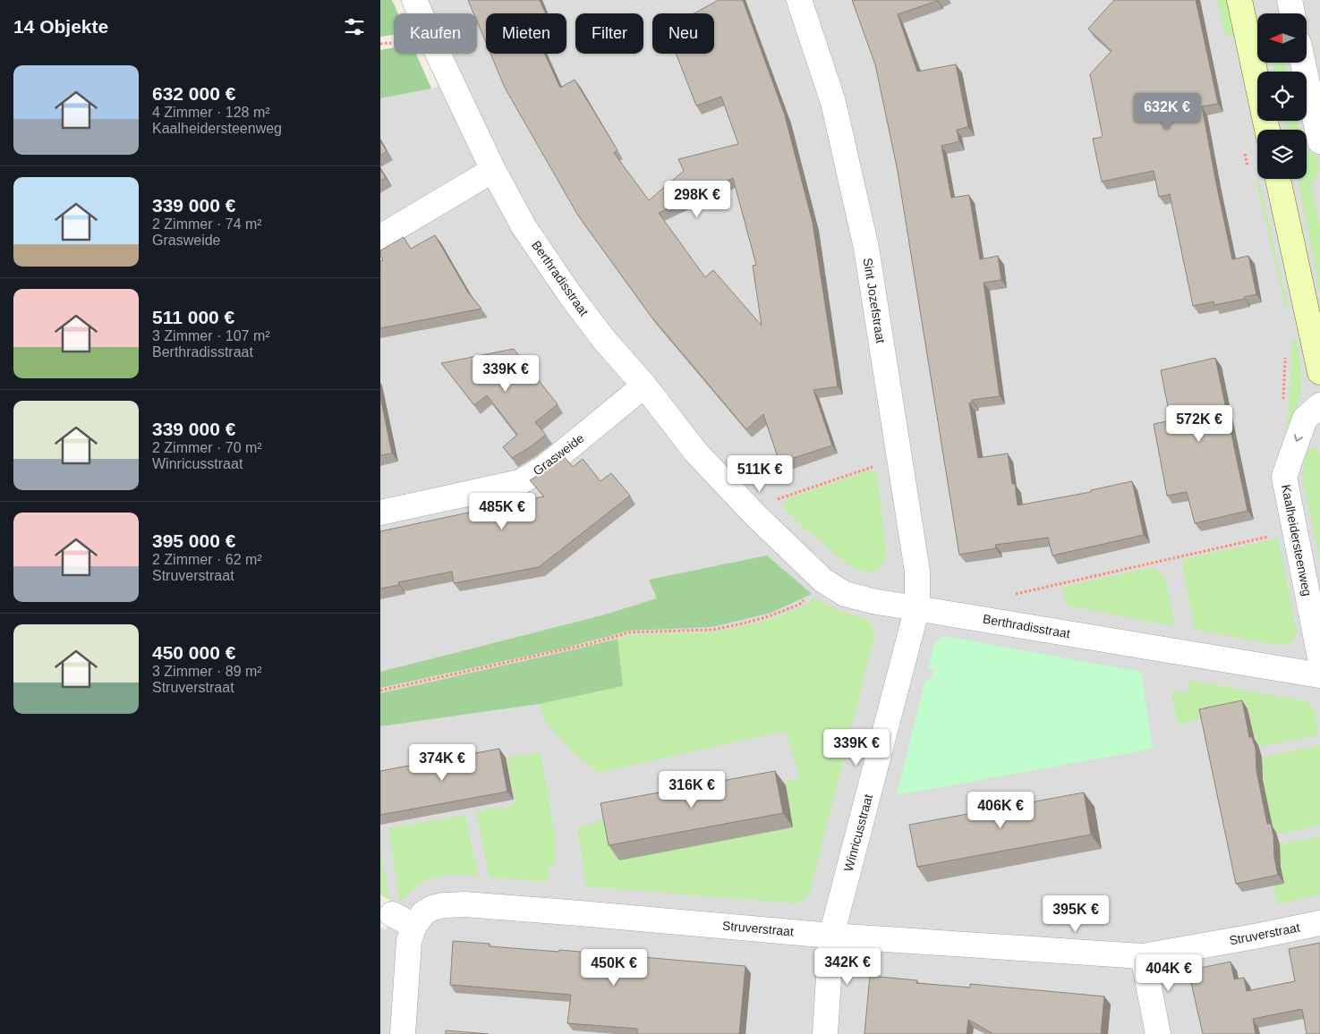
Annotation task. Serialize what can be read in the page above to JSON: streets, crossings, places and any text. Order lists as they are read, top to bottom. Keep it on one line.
{"streets":{"street":["Berthradisstraat","Sint Jozefstraat","Grasweide","Kaalheidersteenweg","Winricusstraat","Struverstraat"]},"crossings":[["Berthradisstraat","Sint Jozefstraat"],["Berthradisstraat","Grasweide"],["Berthradisstraat","Winricusstraat"],["Sint Jozefstraat","Winricusstraat"],["Winricusstraat","Struverstraat"]],"one_way":["Kaalheidersteenweg"],"north":"left","page":{"heading":"14 Objekte","chip":["Kaufen","Mieten","Filter","Neu"],"list":[{"name":"632 000 €","note":"4 Zimmer · 128 m² · Kaalheidersteenweg"},{"name":"339 000 €","note":"2 Zimmer · 74 m² · Grasweide"},{"name":"511 000 €","note":"3 Zimmer · 107 m² · Berthradisstraat"},{"name":"339 000 €","note":"2 Zimmer · 70 m² · Winricusstraat"},{"name":"395 000 €","note":"2 Zimmer · 62 m² · Struverstraat"},{"name":"450 000 €","note":"3 Zimmer · 89 m² · Struverstraat"}],"price":["632K €","298K €","339K €","572K €","511K €","485K €","339K €","374K €","316K €","406K €","395K €","342K €","450K €","404K €"]}}
